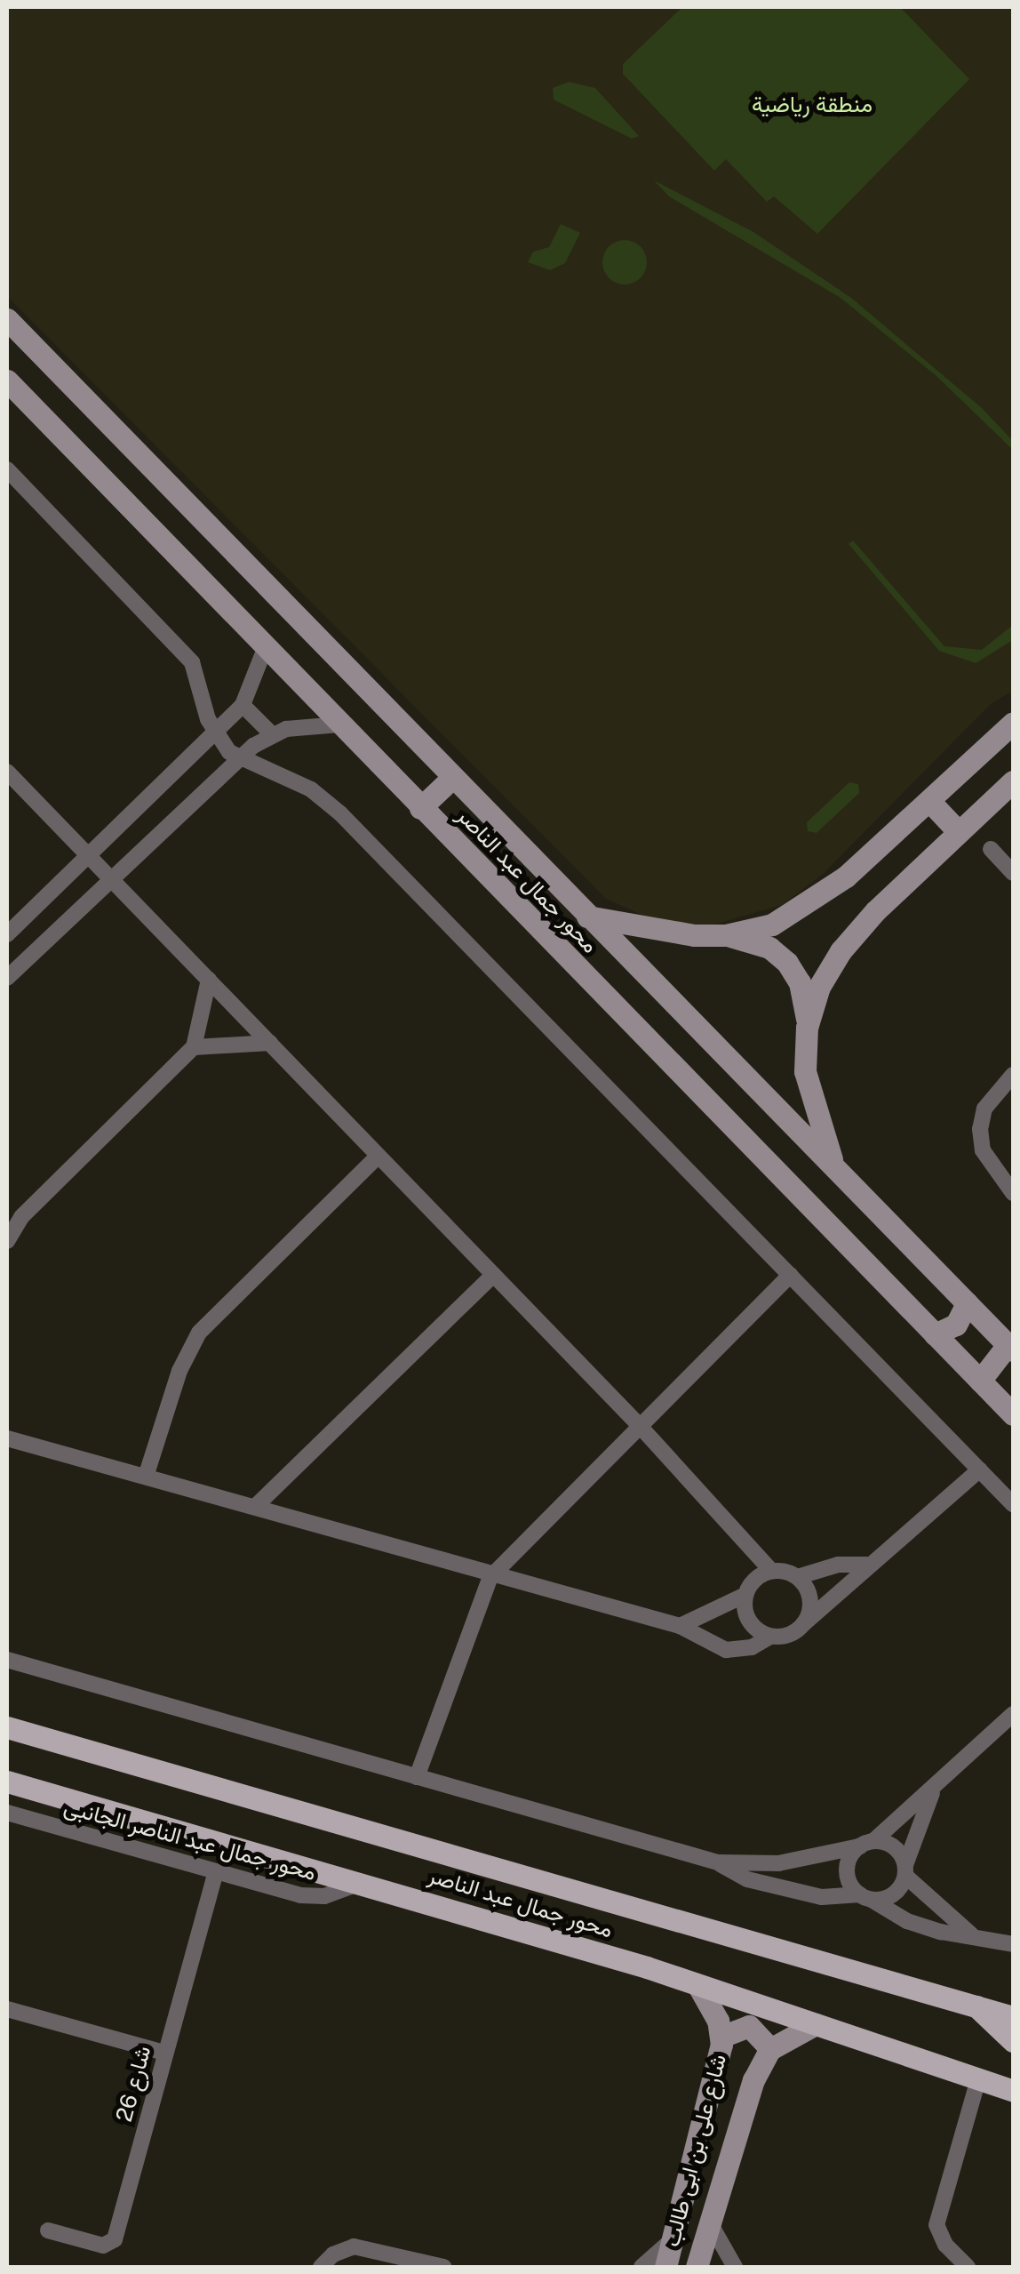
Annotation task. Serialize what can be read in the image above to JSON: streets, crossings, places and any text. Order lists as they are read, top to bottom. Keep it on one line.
{"streets":{"main road":["محور جمال عبد الناصر","شارع على بن ابى طالب"],"street":["محور جمال عبد الناصر الجانبى","شارع 26"]},"crossings":[["محور جمال عبد الناصر","محور جمال عبد الناصر الجانبى"],["محور جمال عبد الناصر","شارع على بن ابى طالب"],["محور جمال عبد الناصر الجانبى","شارع 26"]],"parks":["منطقة رياضية"]}
